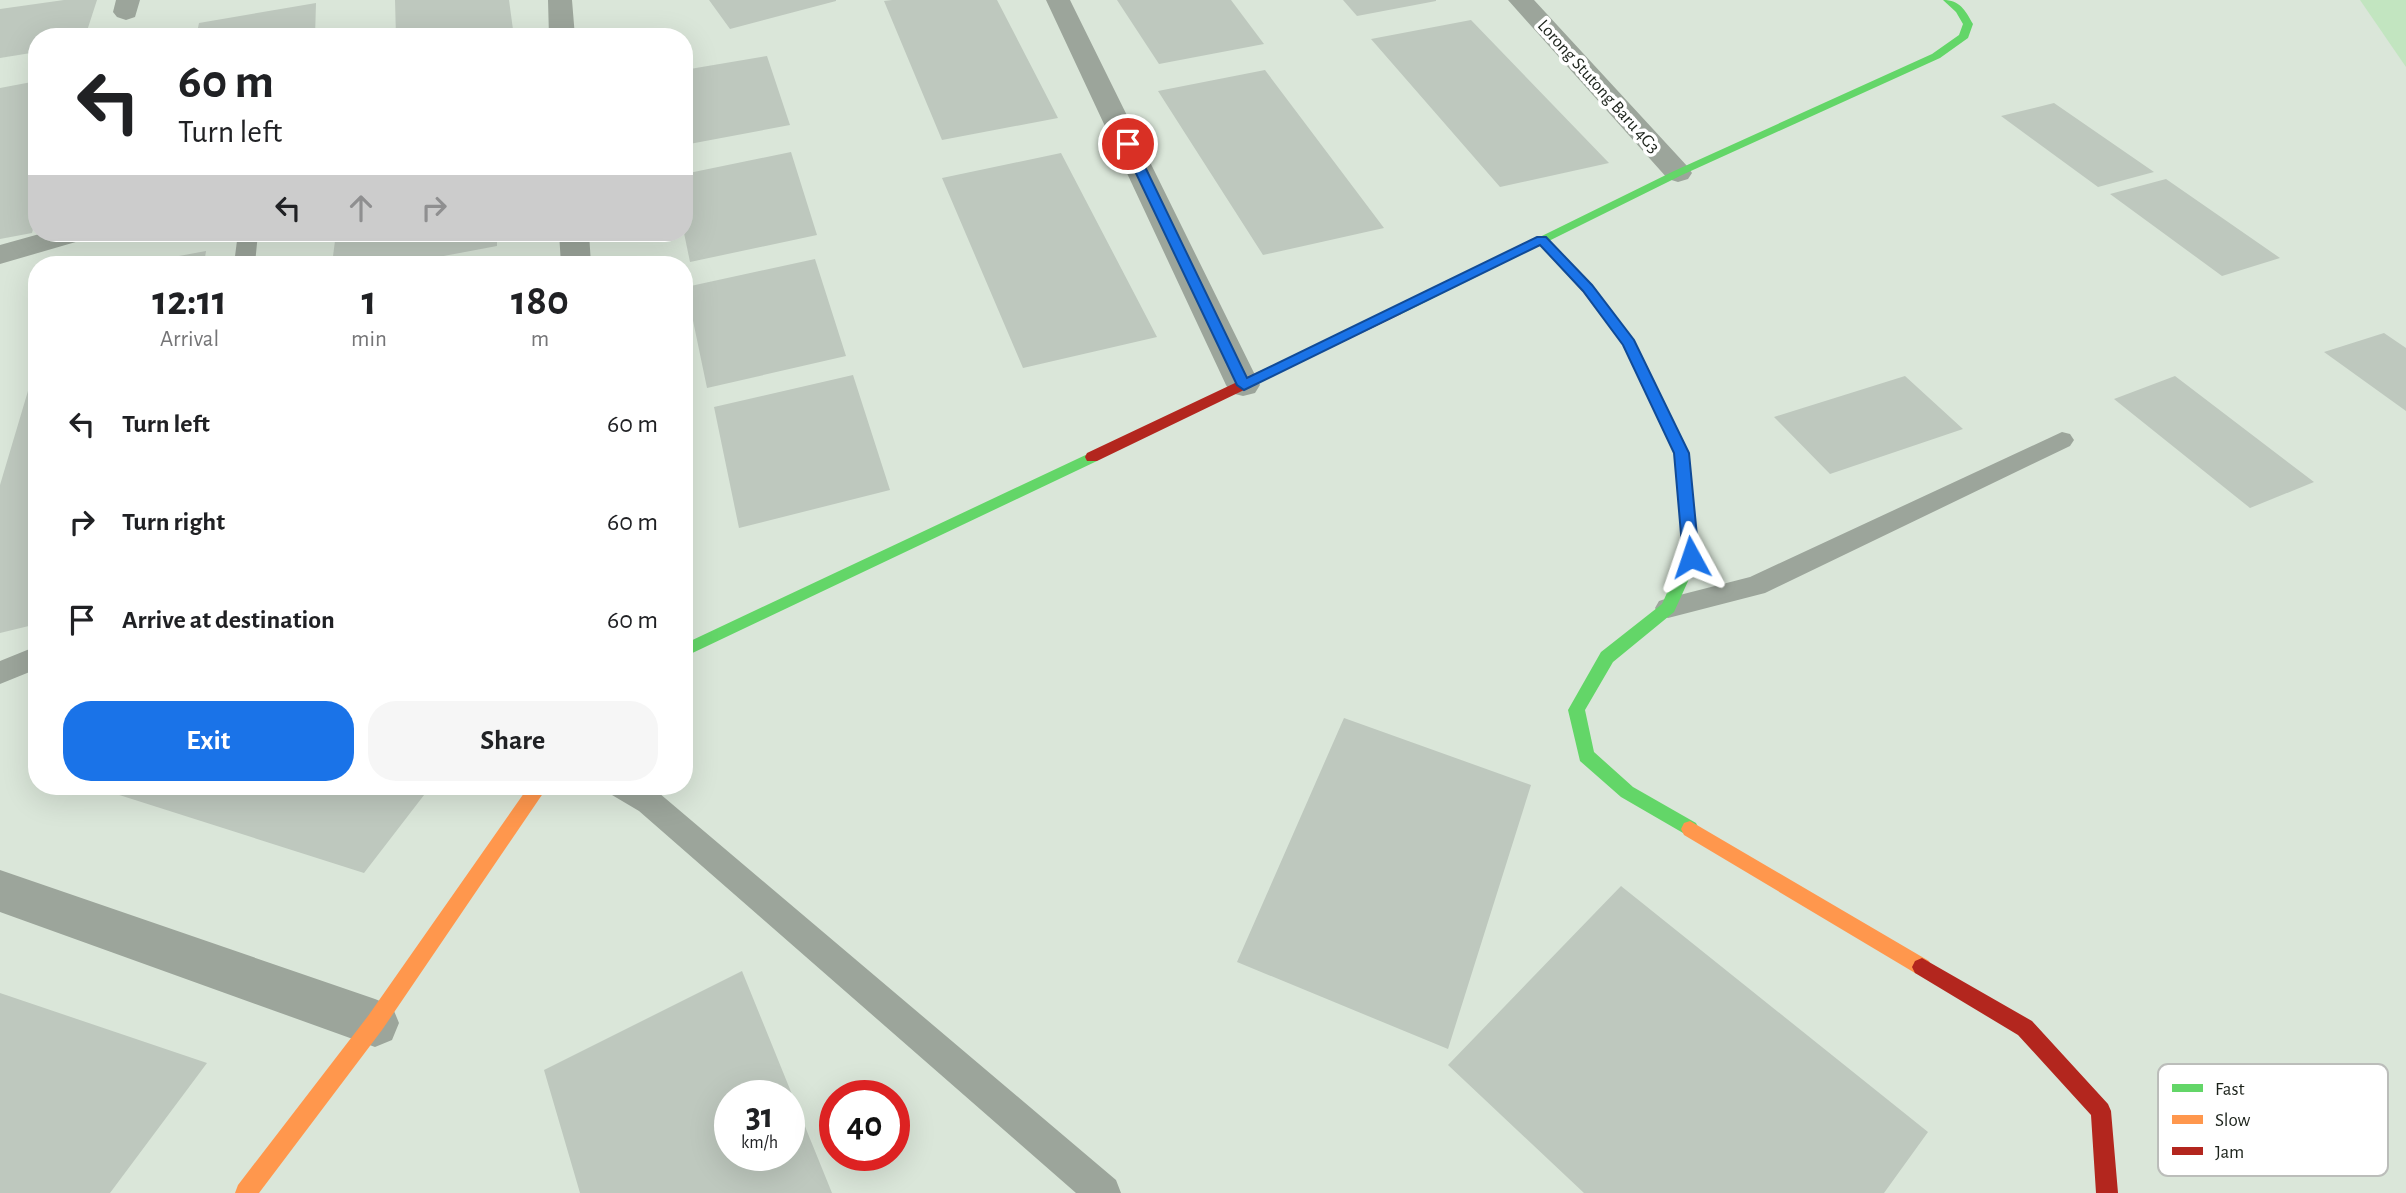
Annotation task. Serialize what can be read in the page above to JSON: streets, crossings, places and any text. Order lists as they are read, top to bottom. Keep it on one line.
{"streets":{"street":["Lorong Stutong Baru 4G3"]},"legend":["Fast","Slow","Jam"],"page":{"turn":["60 m","Turn left"],"eta":["12:11","Arrival","1","min","180","m"],"list":[{"name":"Turn left","value":"60 m"},{"name":"Turn right","value":"60 m"},{"name":"Arrive at destination","value":"60 m"}],"buttons":["Exit","Share"],"speed":"31 km/h","limit":"40"}}
